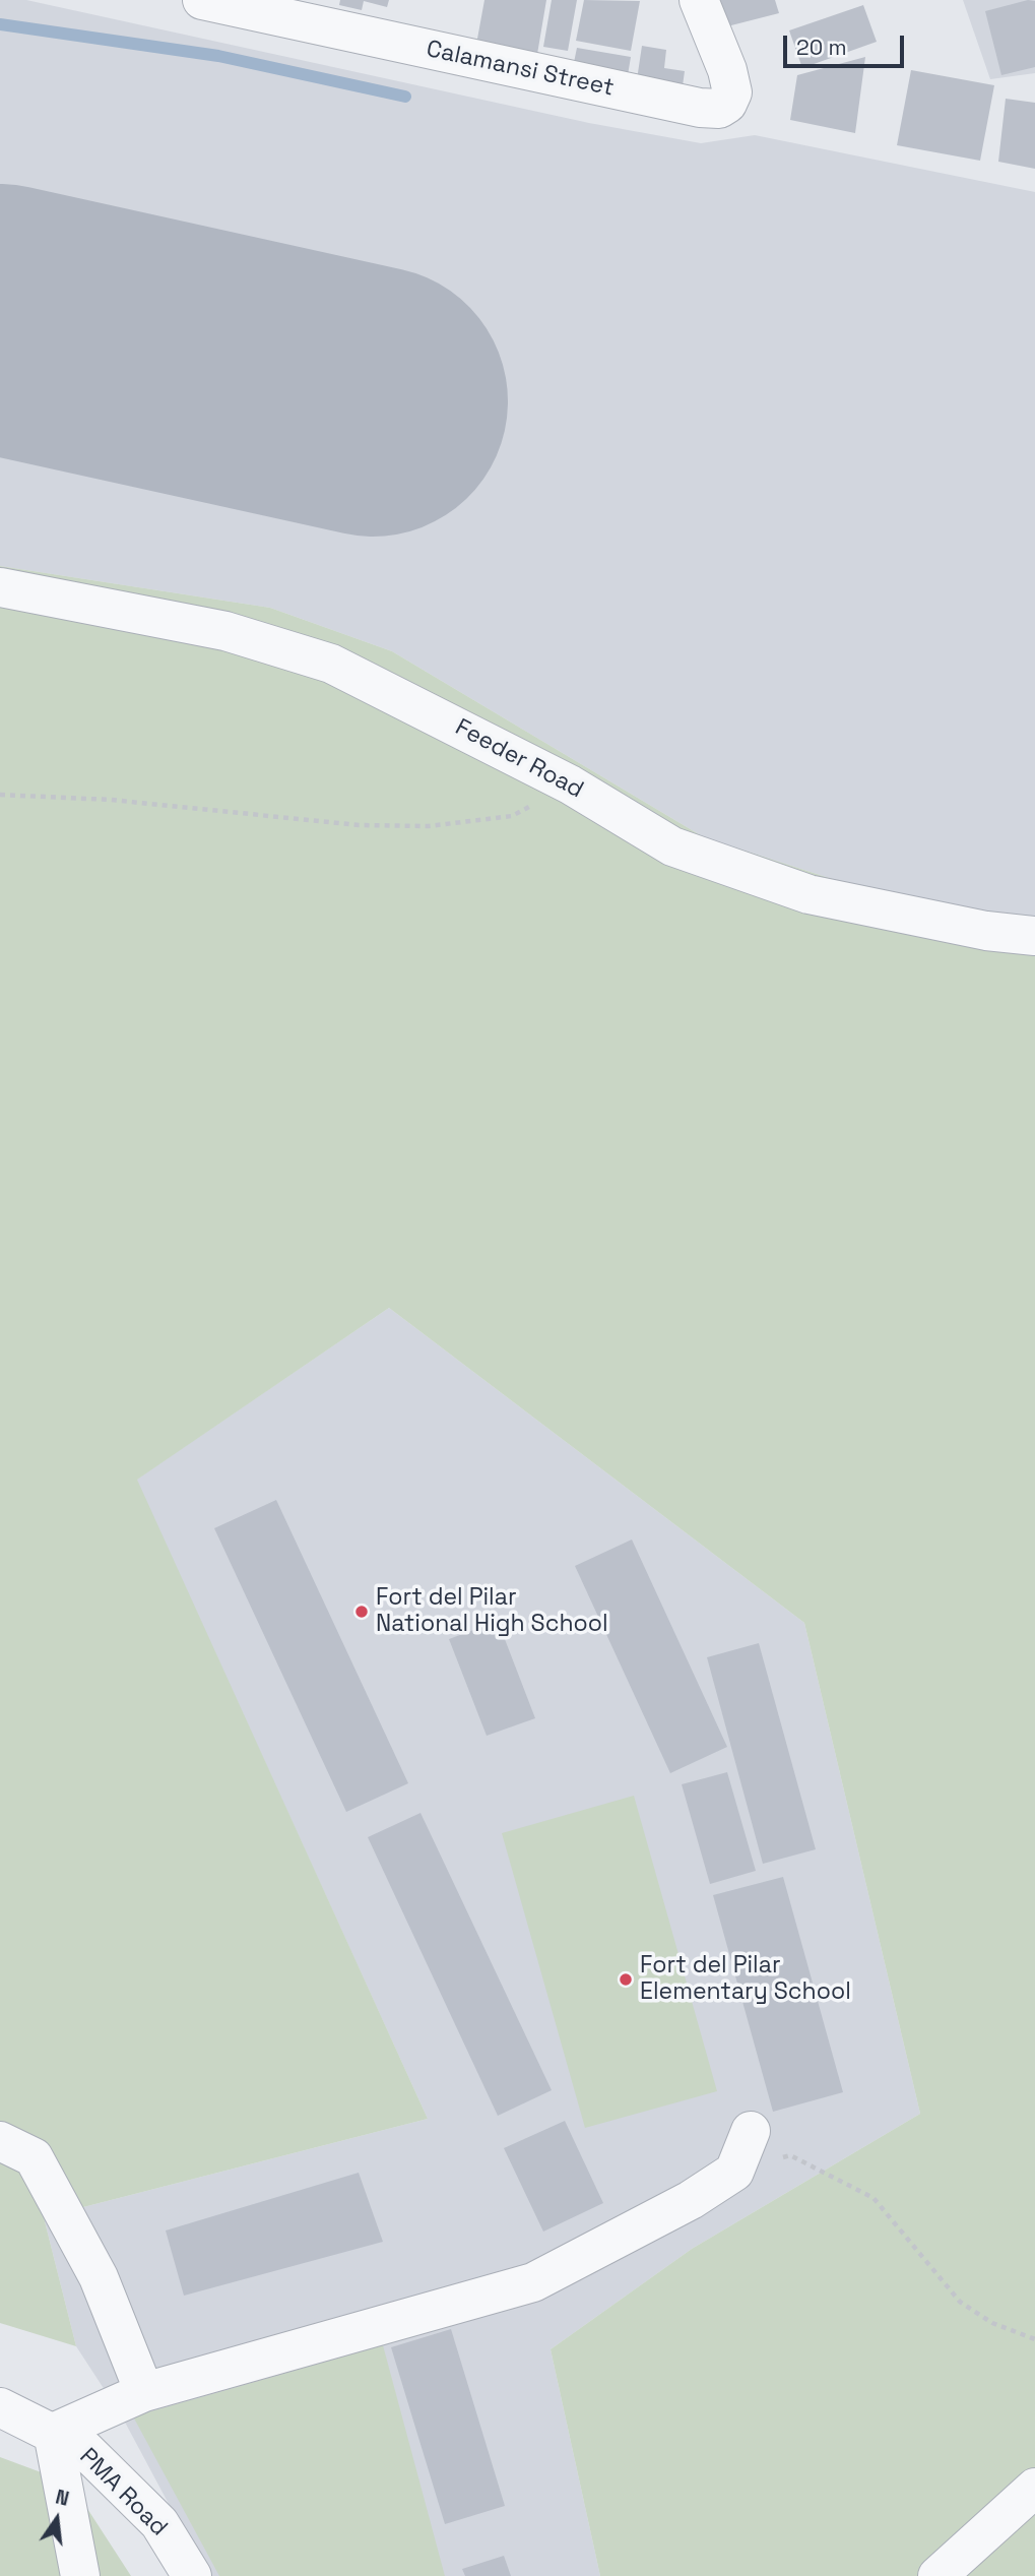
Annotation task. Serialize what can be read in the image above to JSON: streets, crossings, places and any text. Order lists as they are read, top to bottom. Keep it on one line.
{"streets":{"street":["Calamansi Street","Feeder Road","PMA Road"]},"places":["Fort del Pilar National High School","Fort del Pilar Elementary School"],"scale_bar":"20 m","north":"top"}
